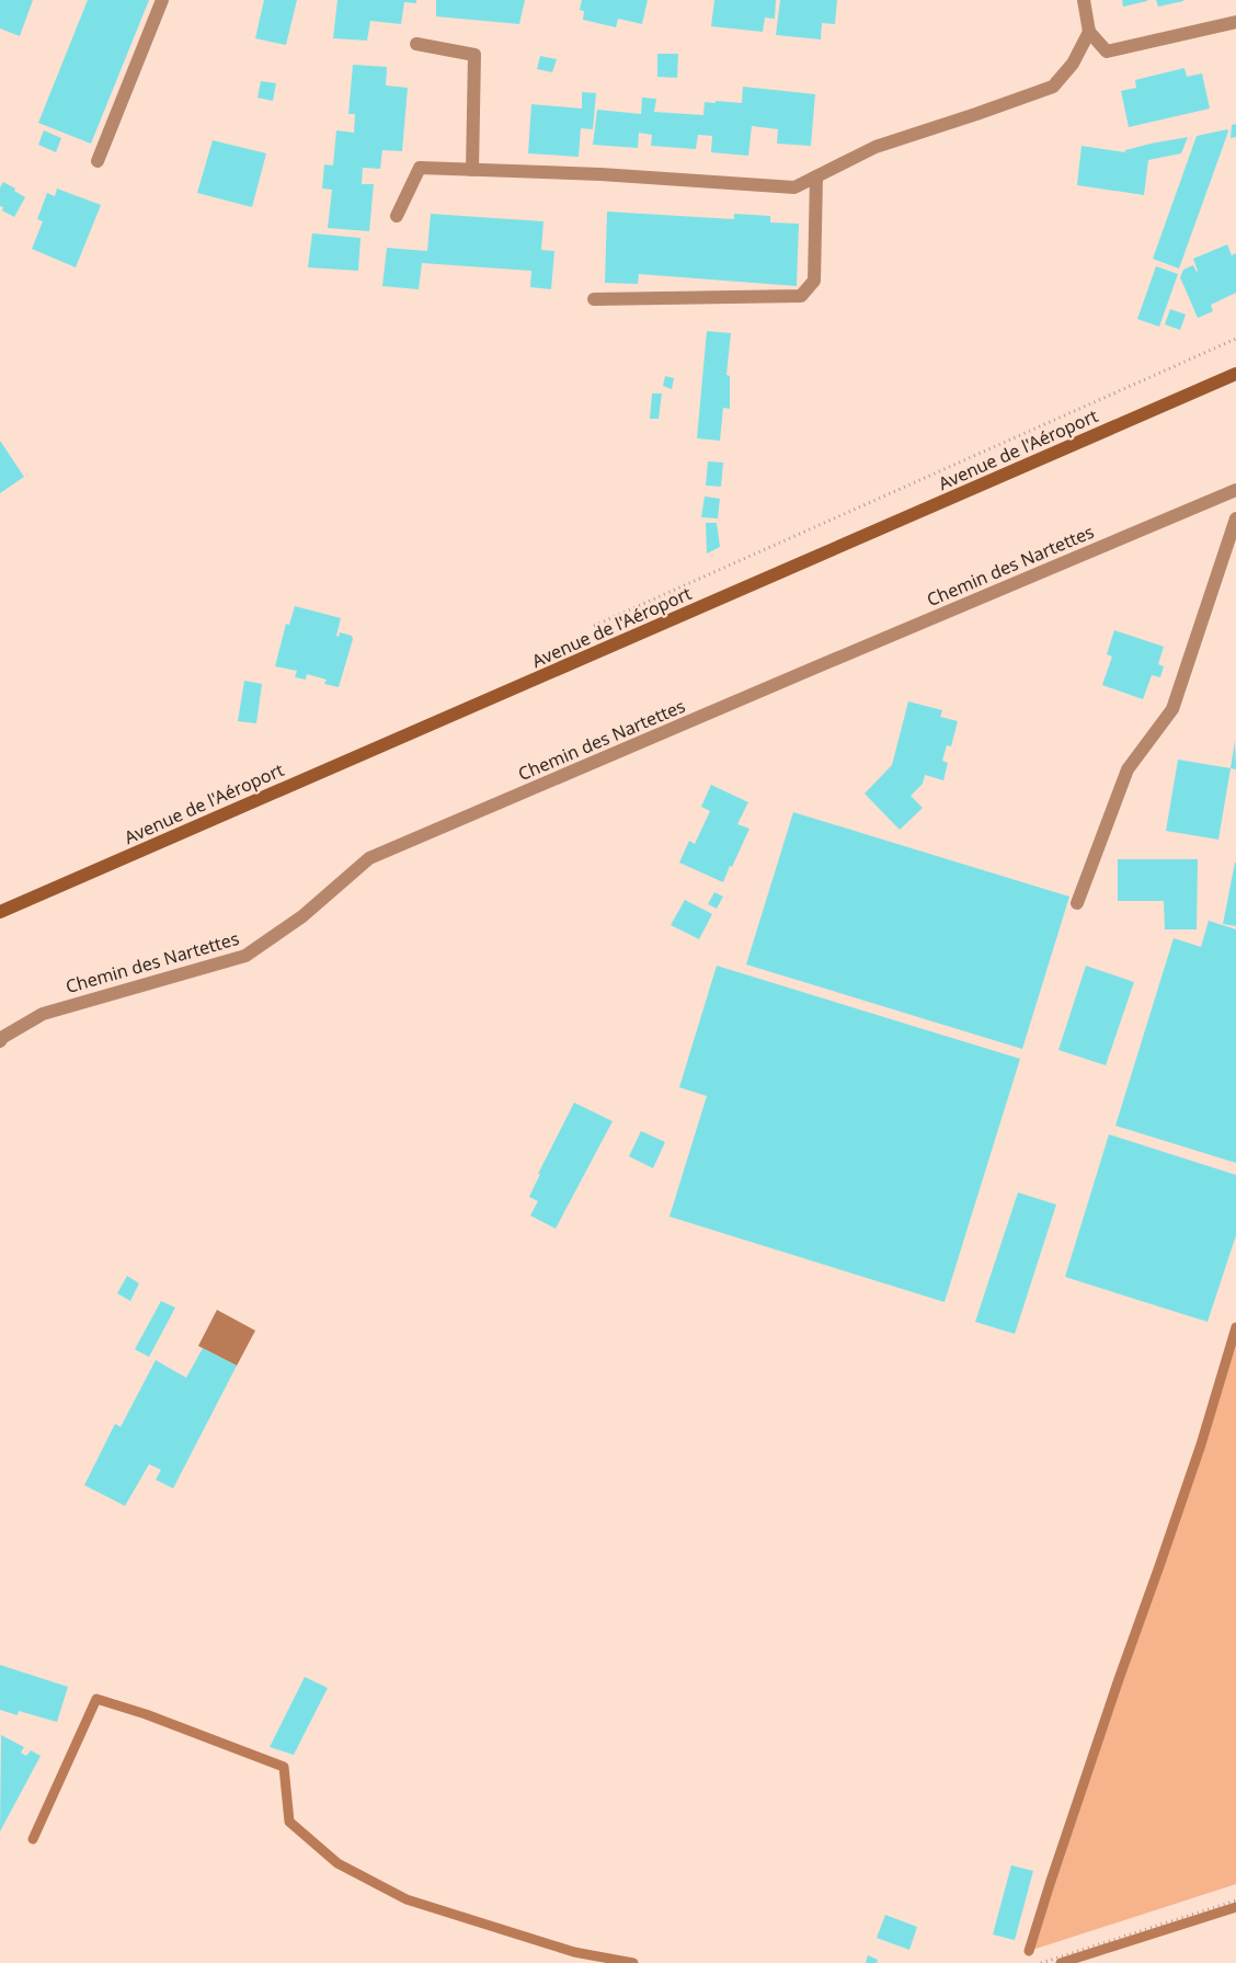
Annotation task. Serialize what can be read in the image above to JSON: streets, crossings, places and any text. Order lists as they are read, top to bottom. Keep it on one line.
{"streets":{"main road":["Avenue de l'Aéroport"],"street":["Chemin des Nartettes"]}}
